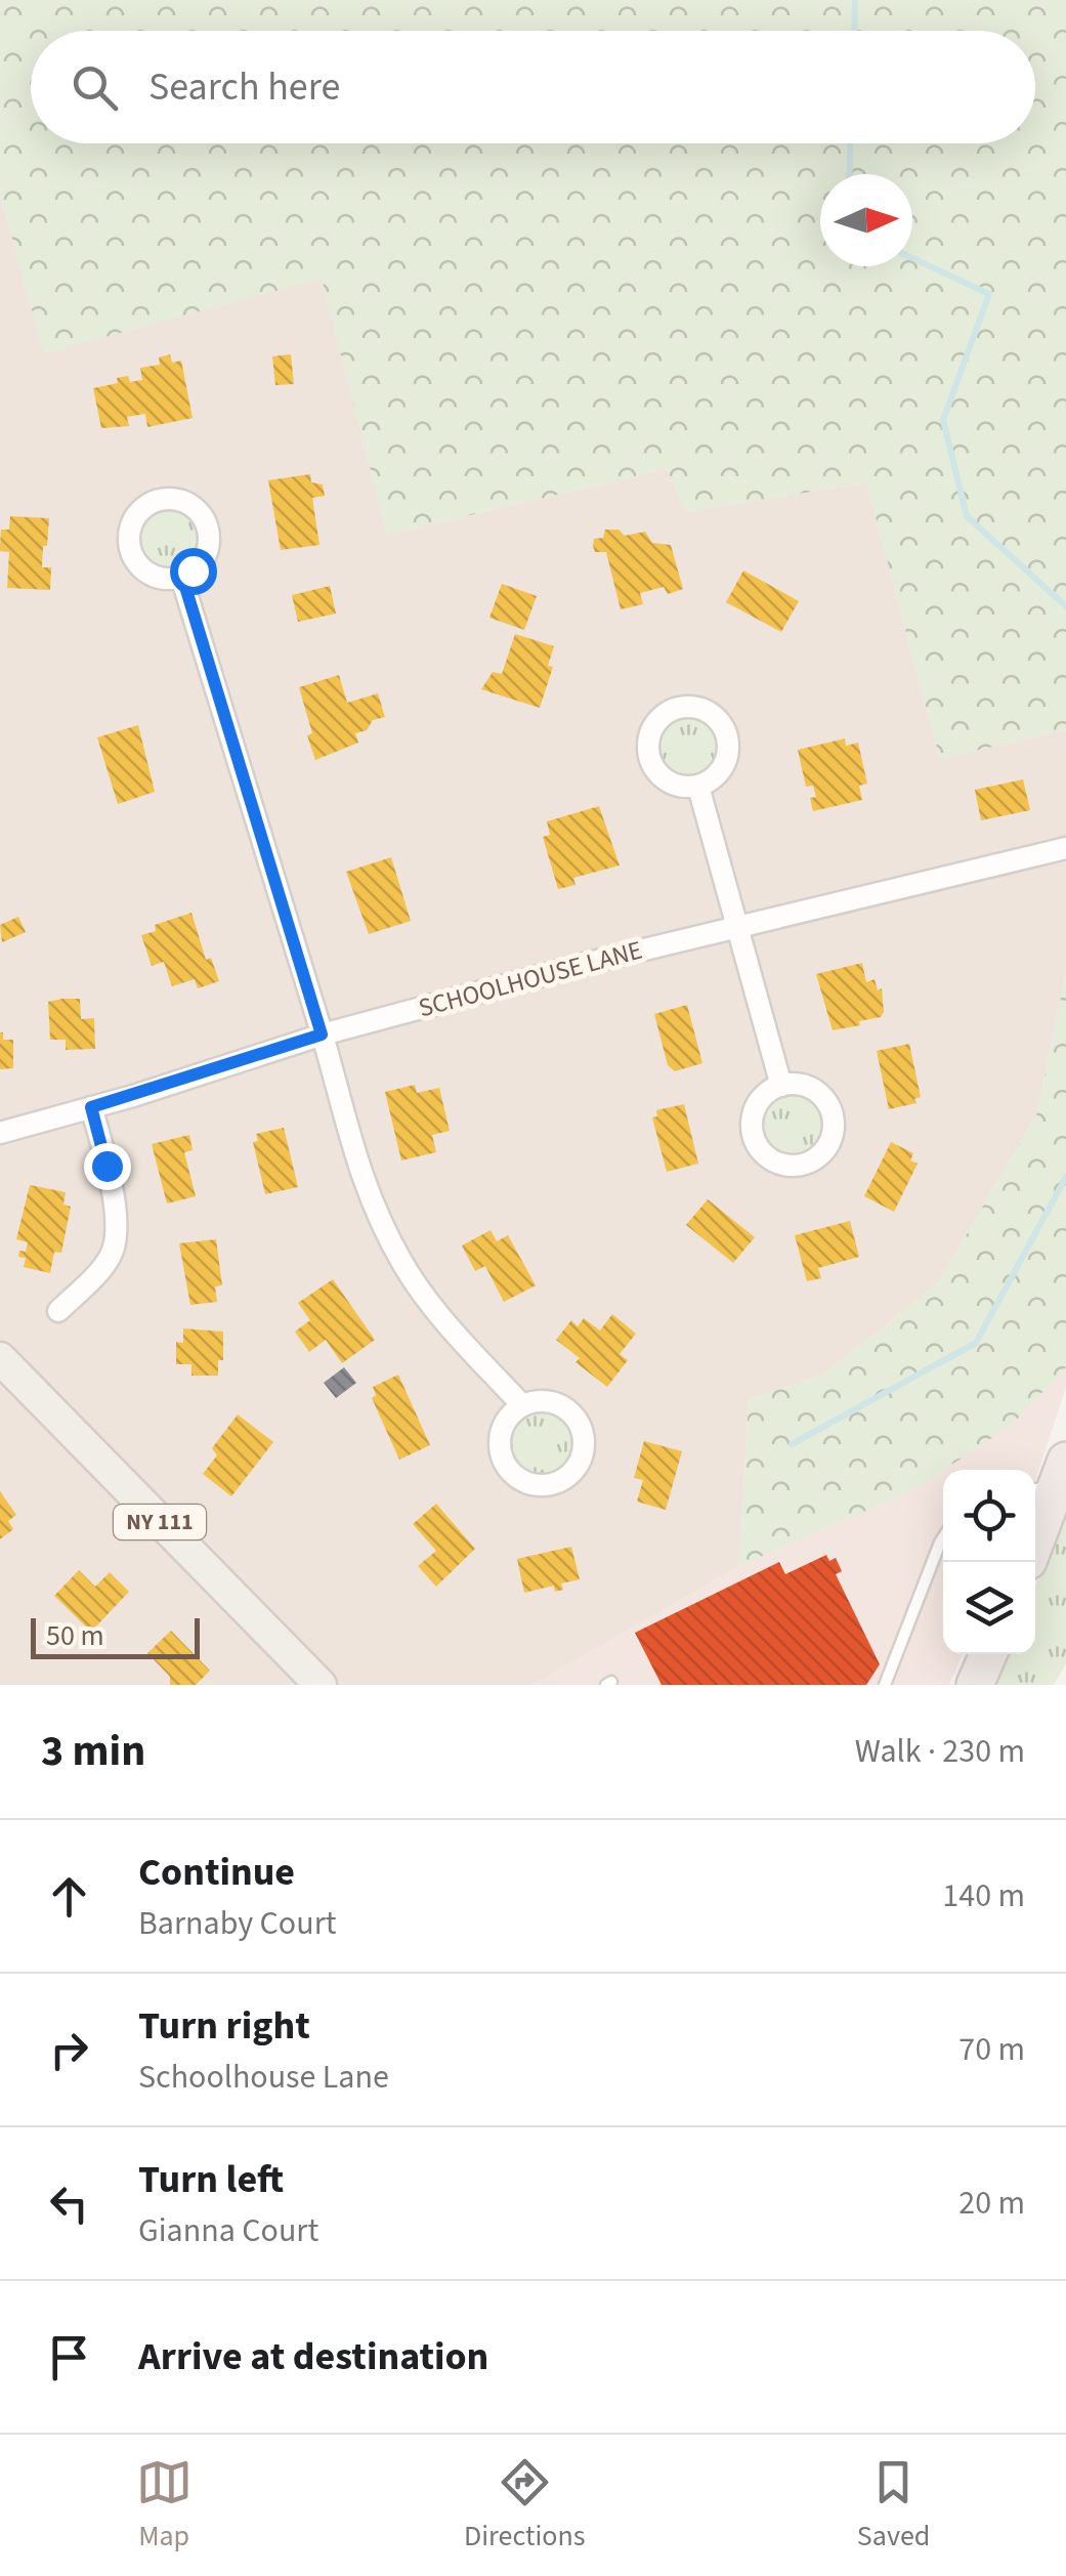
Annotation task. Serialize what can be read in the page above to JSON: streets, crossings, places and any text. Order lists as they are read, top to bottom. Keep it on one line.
{"streets":{"main road":["NY 111"],"street":["SCHOOLHOUSE LANE"]},"scale_bar":"50 m","north":"right","page":{"search":"Search here","scale":"50 m","heading":["3 min","Walk · 230 m"],"list":[["Continue","Barnaby Court","140 m"],["Turn right","Schoolhouse Lane","70 m"],["Turn left","Gianna Court","20 m"],"Arrive at destination"],"nav":["Map","Directions","Saved"]}}
